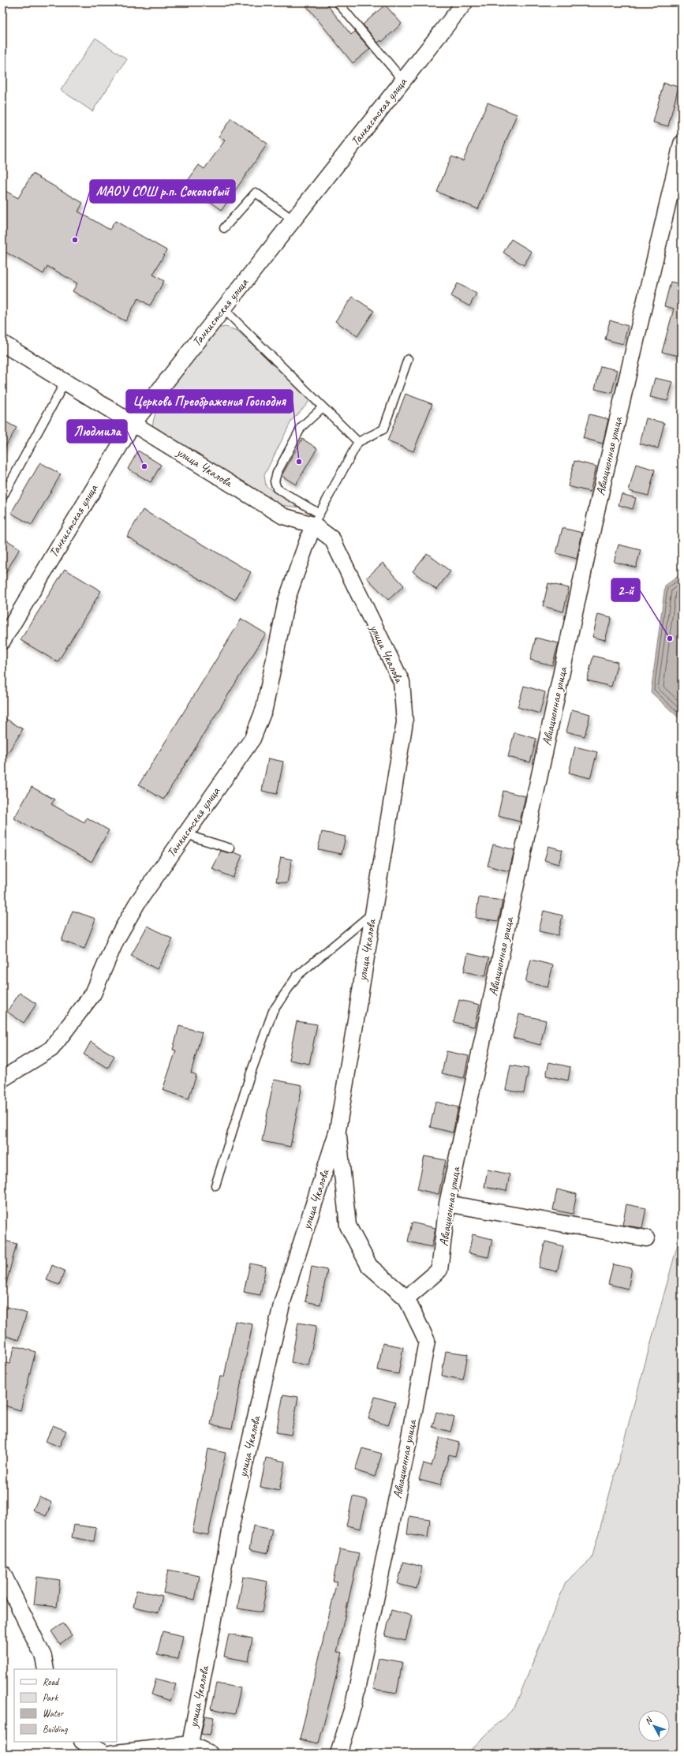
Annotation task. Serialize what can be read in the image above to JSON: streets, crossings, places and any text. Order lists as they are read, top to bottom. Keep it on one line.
{"streets":{"street":["Танкистская улица","Авиационная улица","улица Чкалова"]},"crossings":[["Танкистская улица","улица Чкалова"]],"places":["МАОУ СОШ р.п. Соколовый","Церковь Преображения Господня","Людмила","2-й"],"legend":["Road","Park","Water","Building"],"north":"top left"}
